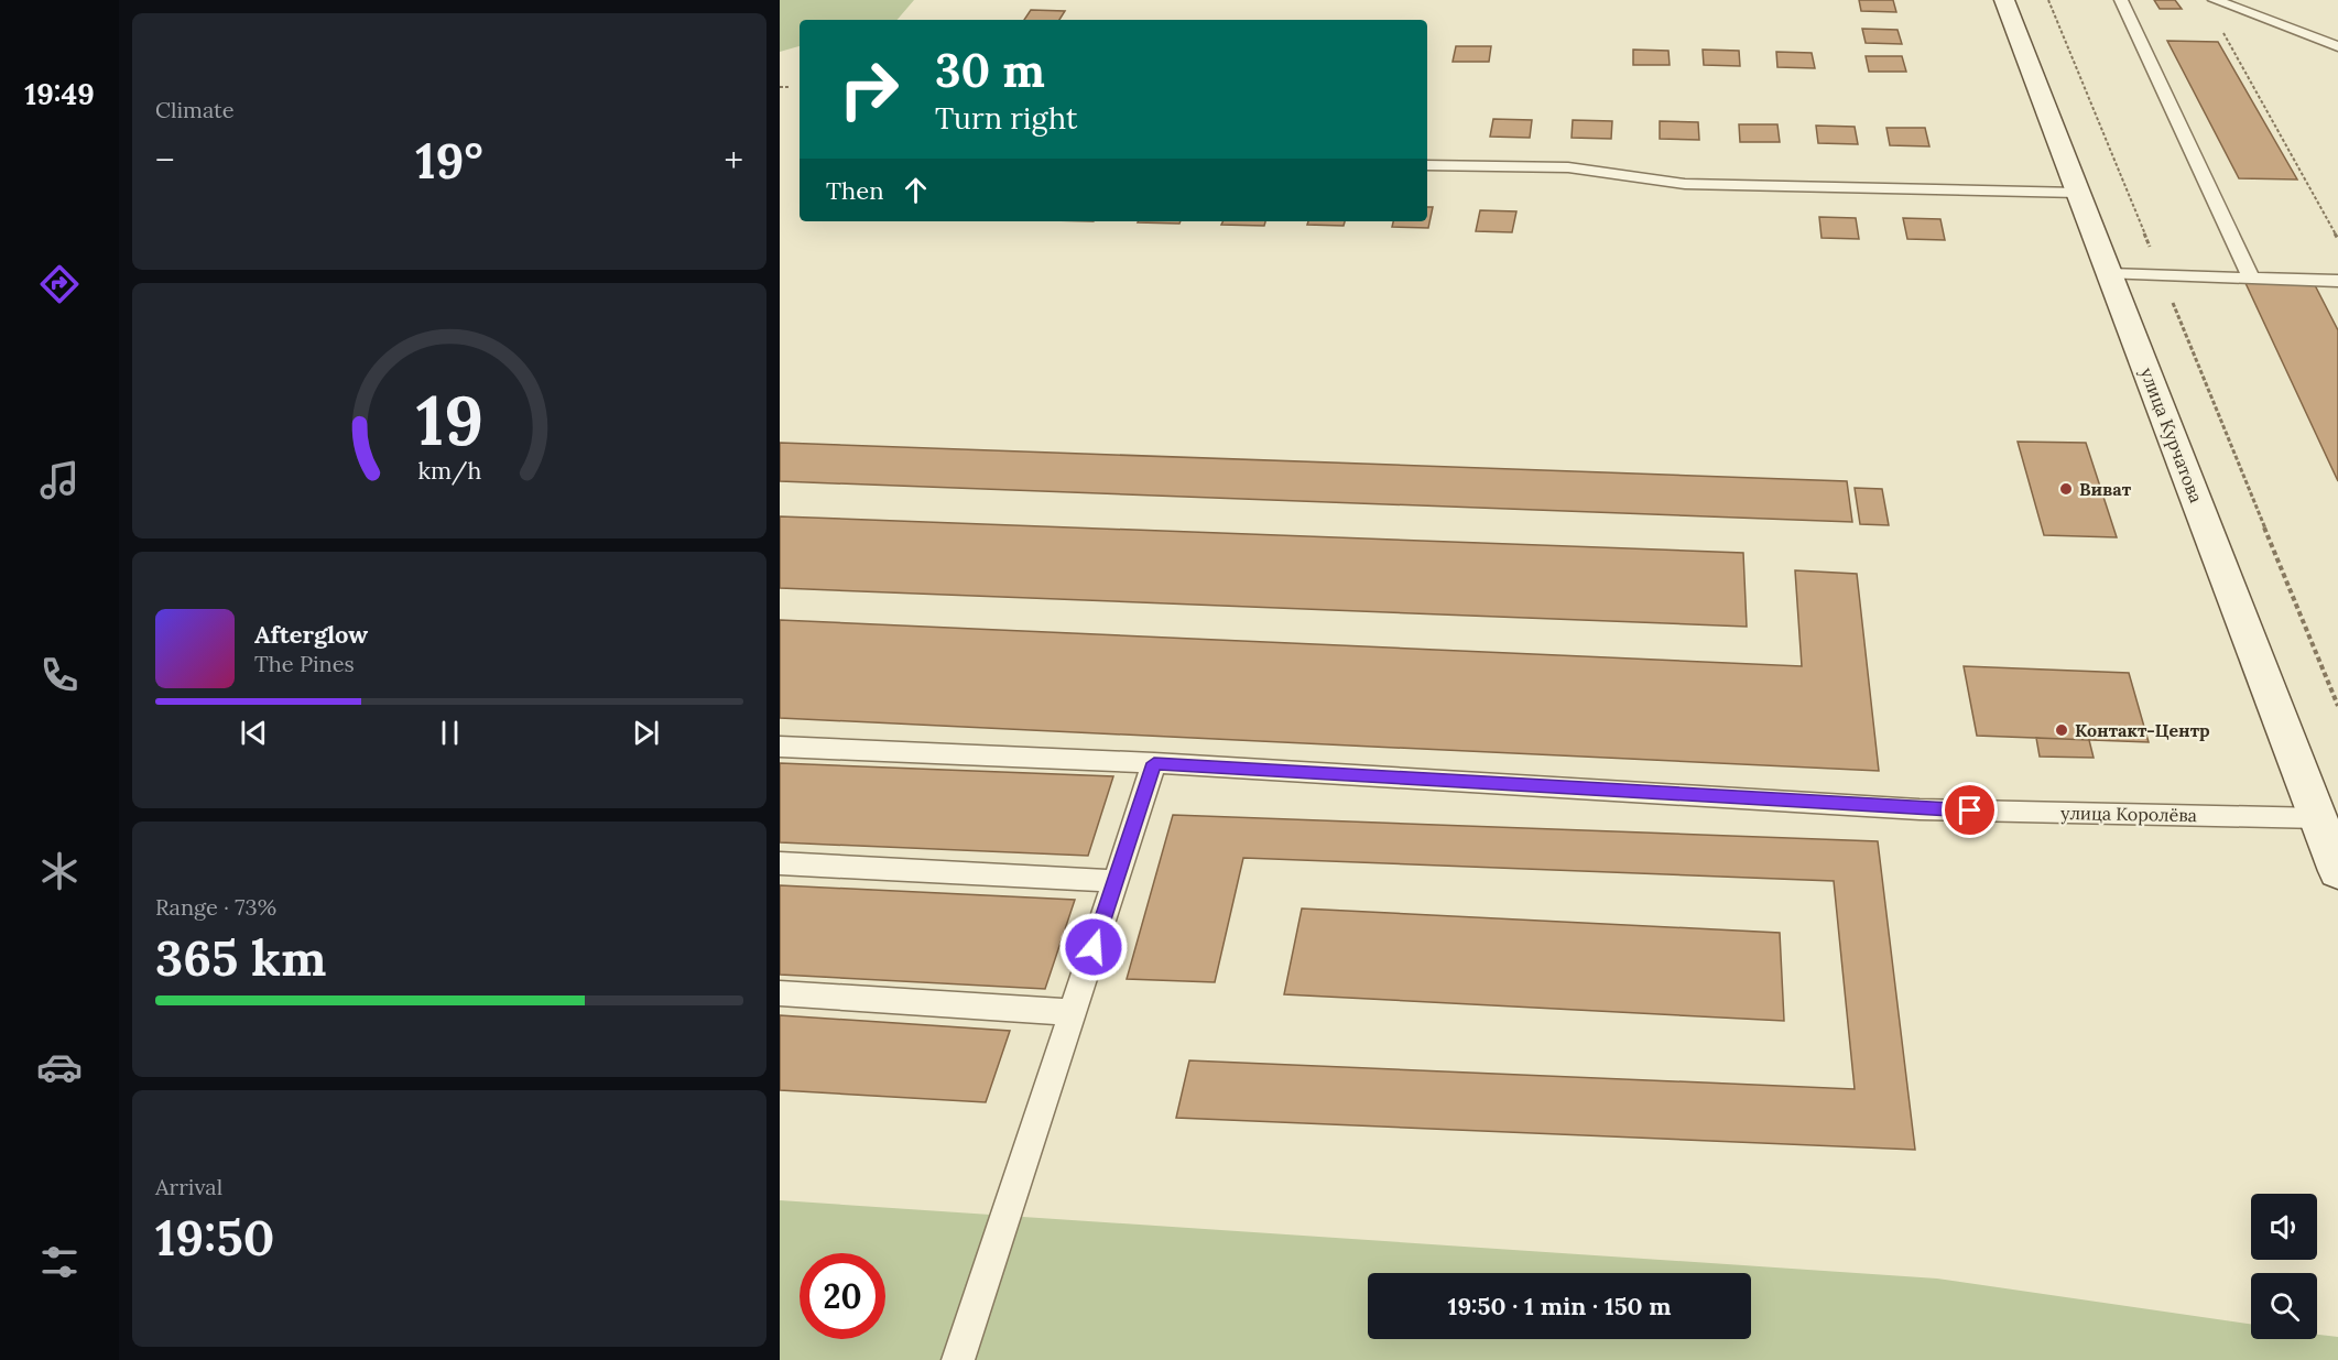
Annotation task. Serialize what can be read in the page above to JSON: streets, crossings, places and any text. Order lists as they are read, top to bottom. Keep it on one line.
{"streets":{"street":["улица Курчатова"],"lane":["улица Королёва"]},"crossings":[["улица Курчатова","улица Королёва"]],"places":["Виват","Контакт-Центр"],"page":{"tabs":"19:49","tile":["Climate",["Range · 73%","365 km"],["Arrival","19:50"]],"turn":["30 m","Turn right"],"heat":["−","19°","+"],"then":"Then","song":["Afterglow","The Pines"],"limit":"20","trip":"19:50 · 1 min · 150 m","gauge":["19","km/h"]}}
